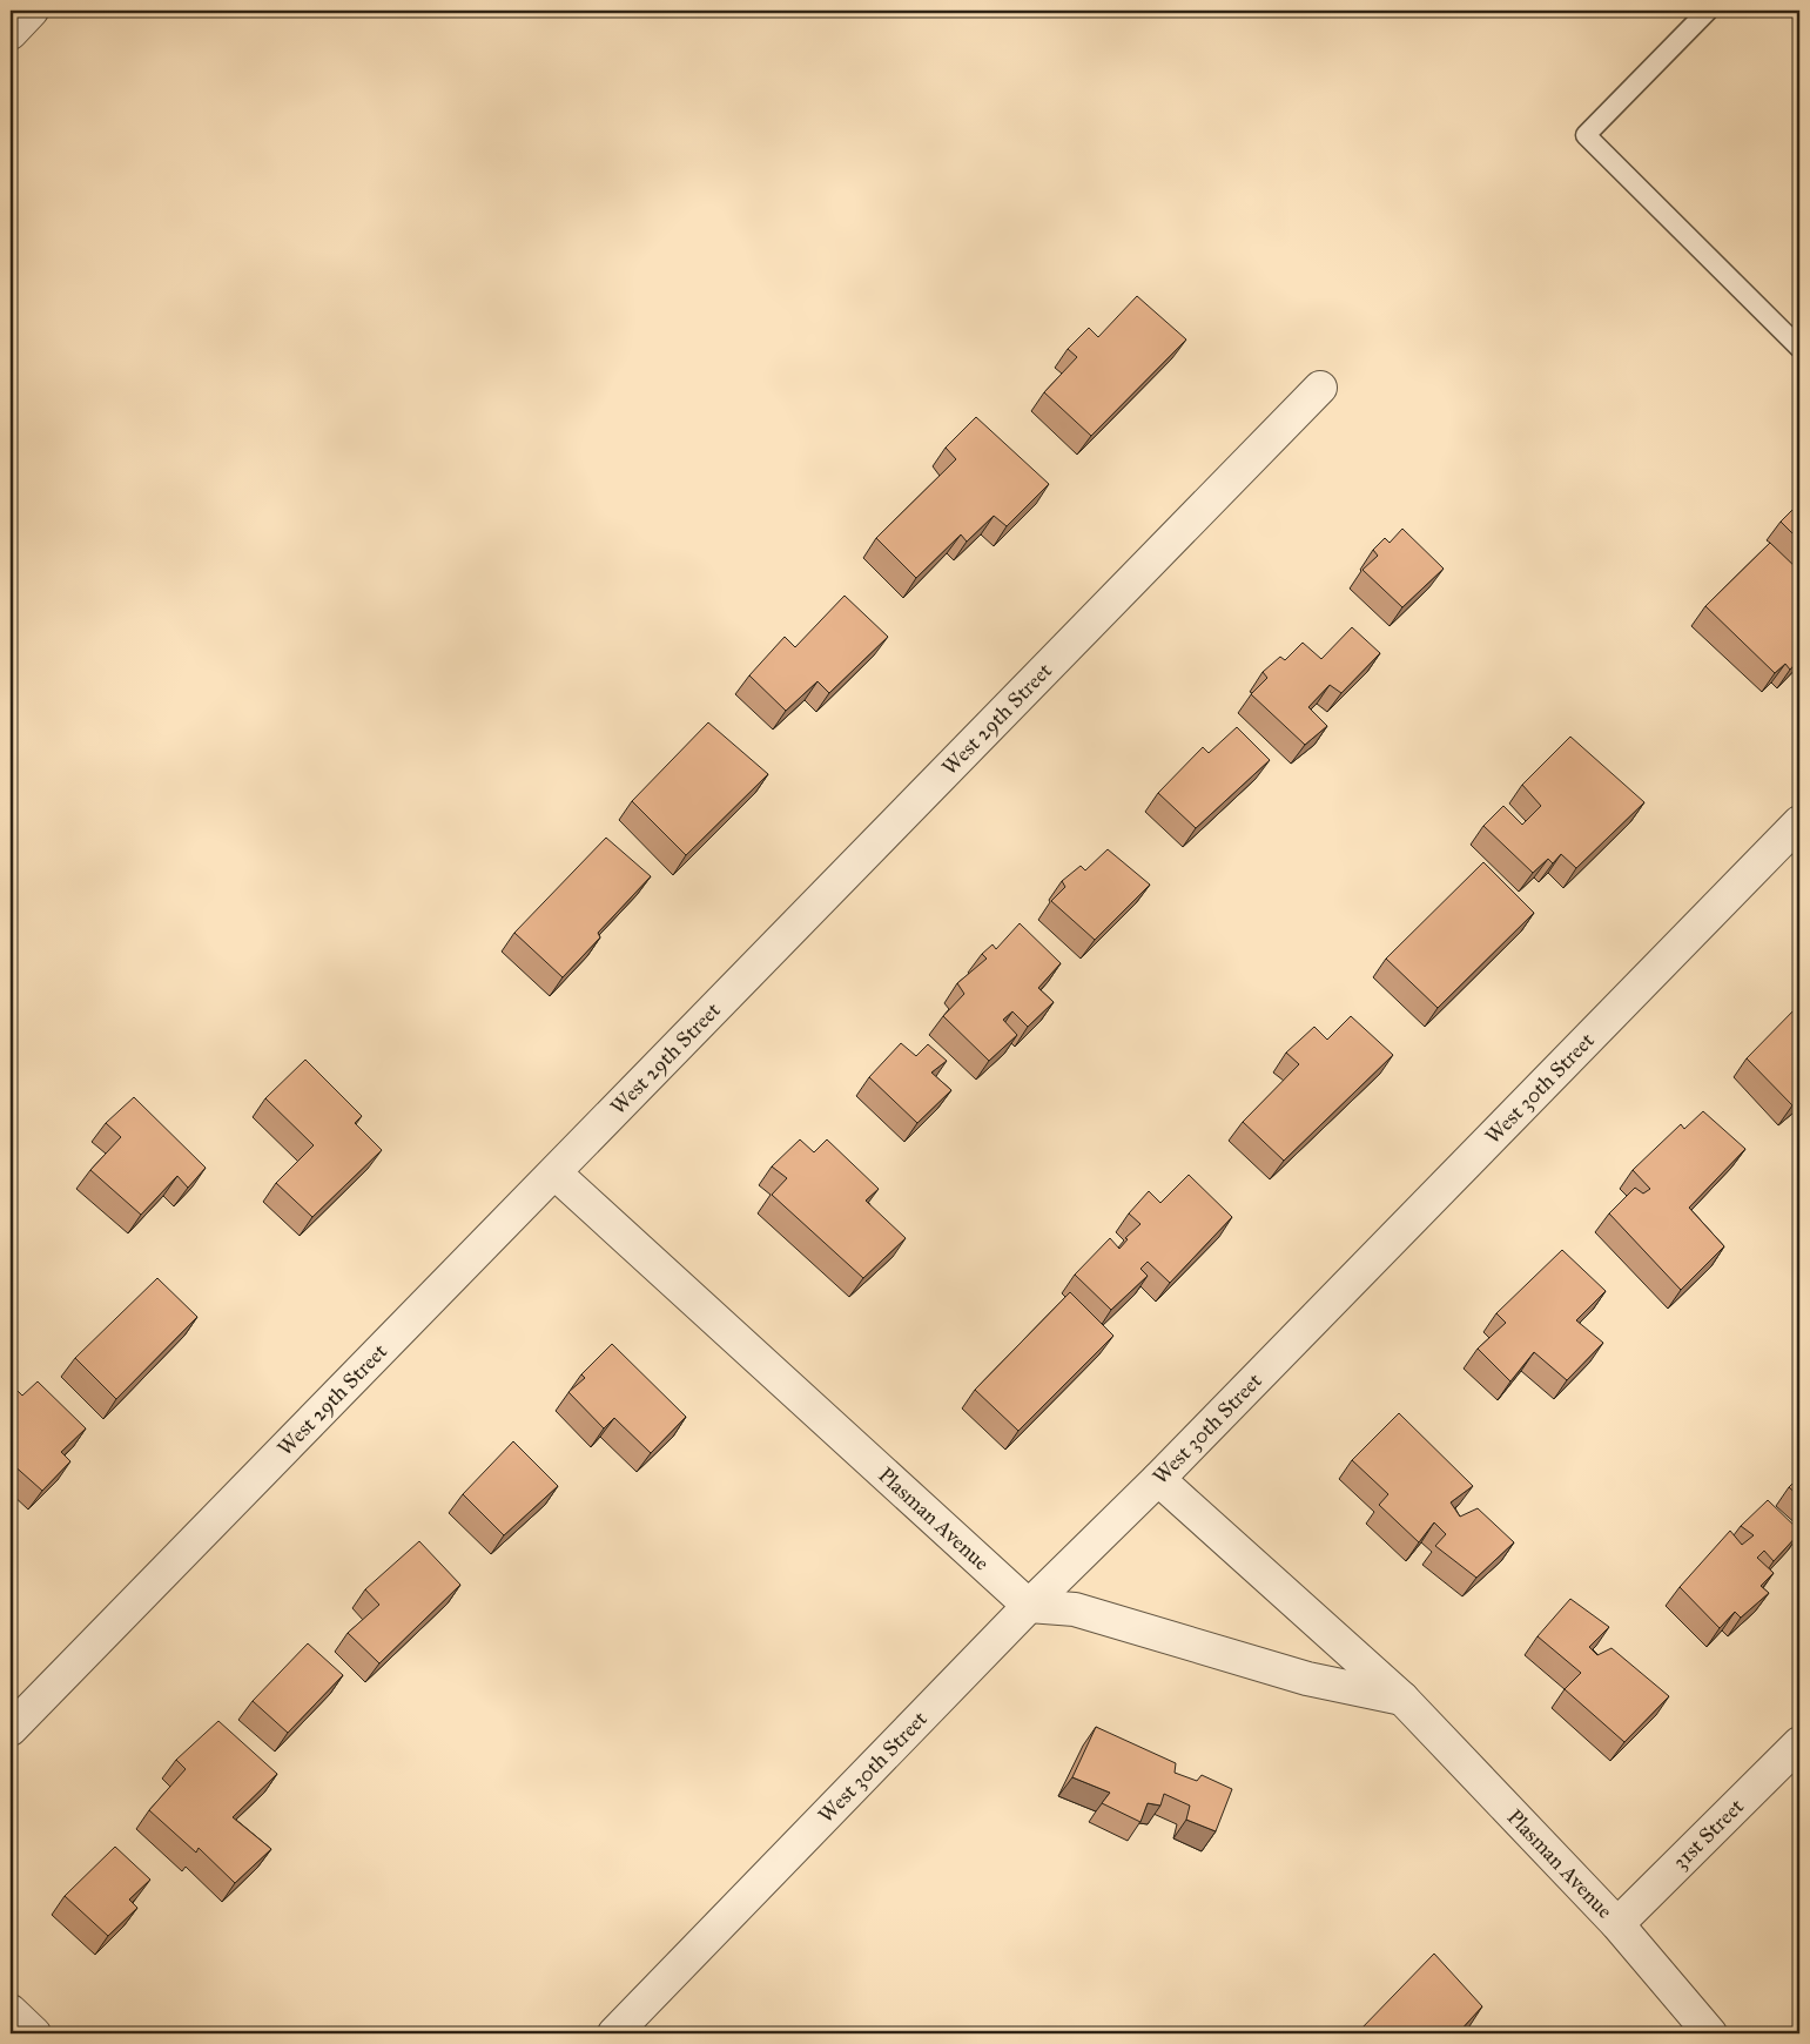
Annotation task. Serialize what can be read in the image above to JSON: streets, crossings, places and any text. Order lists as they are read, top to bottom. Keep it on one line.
{"streets":{"street":["West 29th Street","West 30th Street","Plasman Avenue","31st Street"]},"crossings":[["West 29th Street","Plasman Avenue"],["West 30th Street","Plasman Avenue"],["Plasman Avenue","31st Street"]]}
